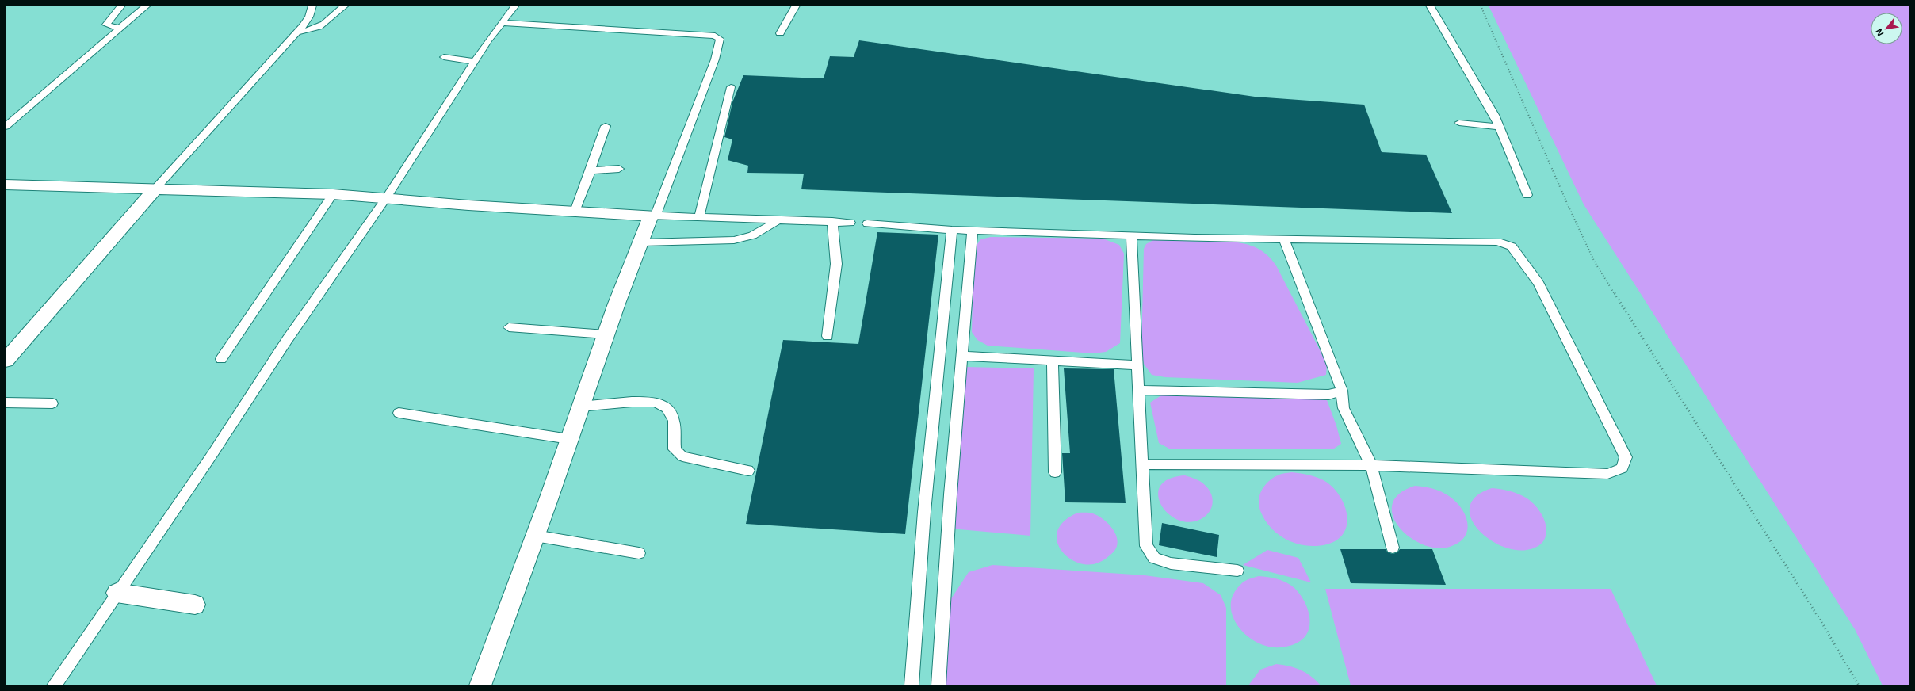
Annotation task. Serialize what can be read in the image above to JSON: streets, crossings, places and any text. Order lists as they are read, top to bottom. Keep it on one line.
{"north":"bottom left"}
